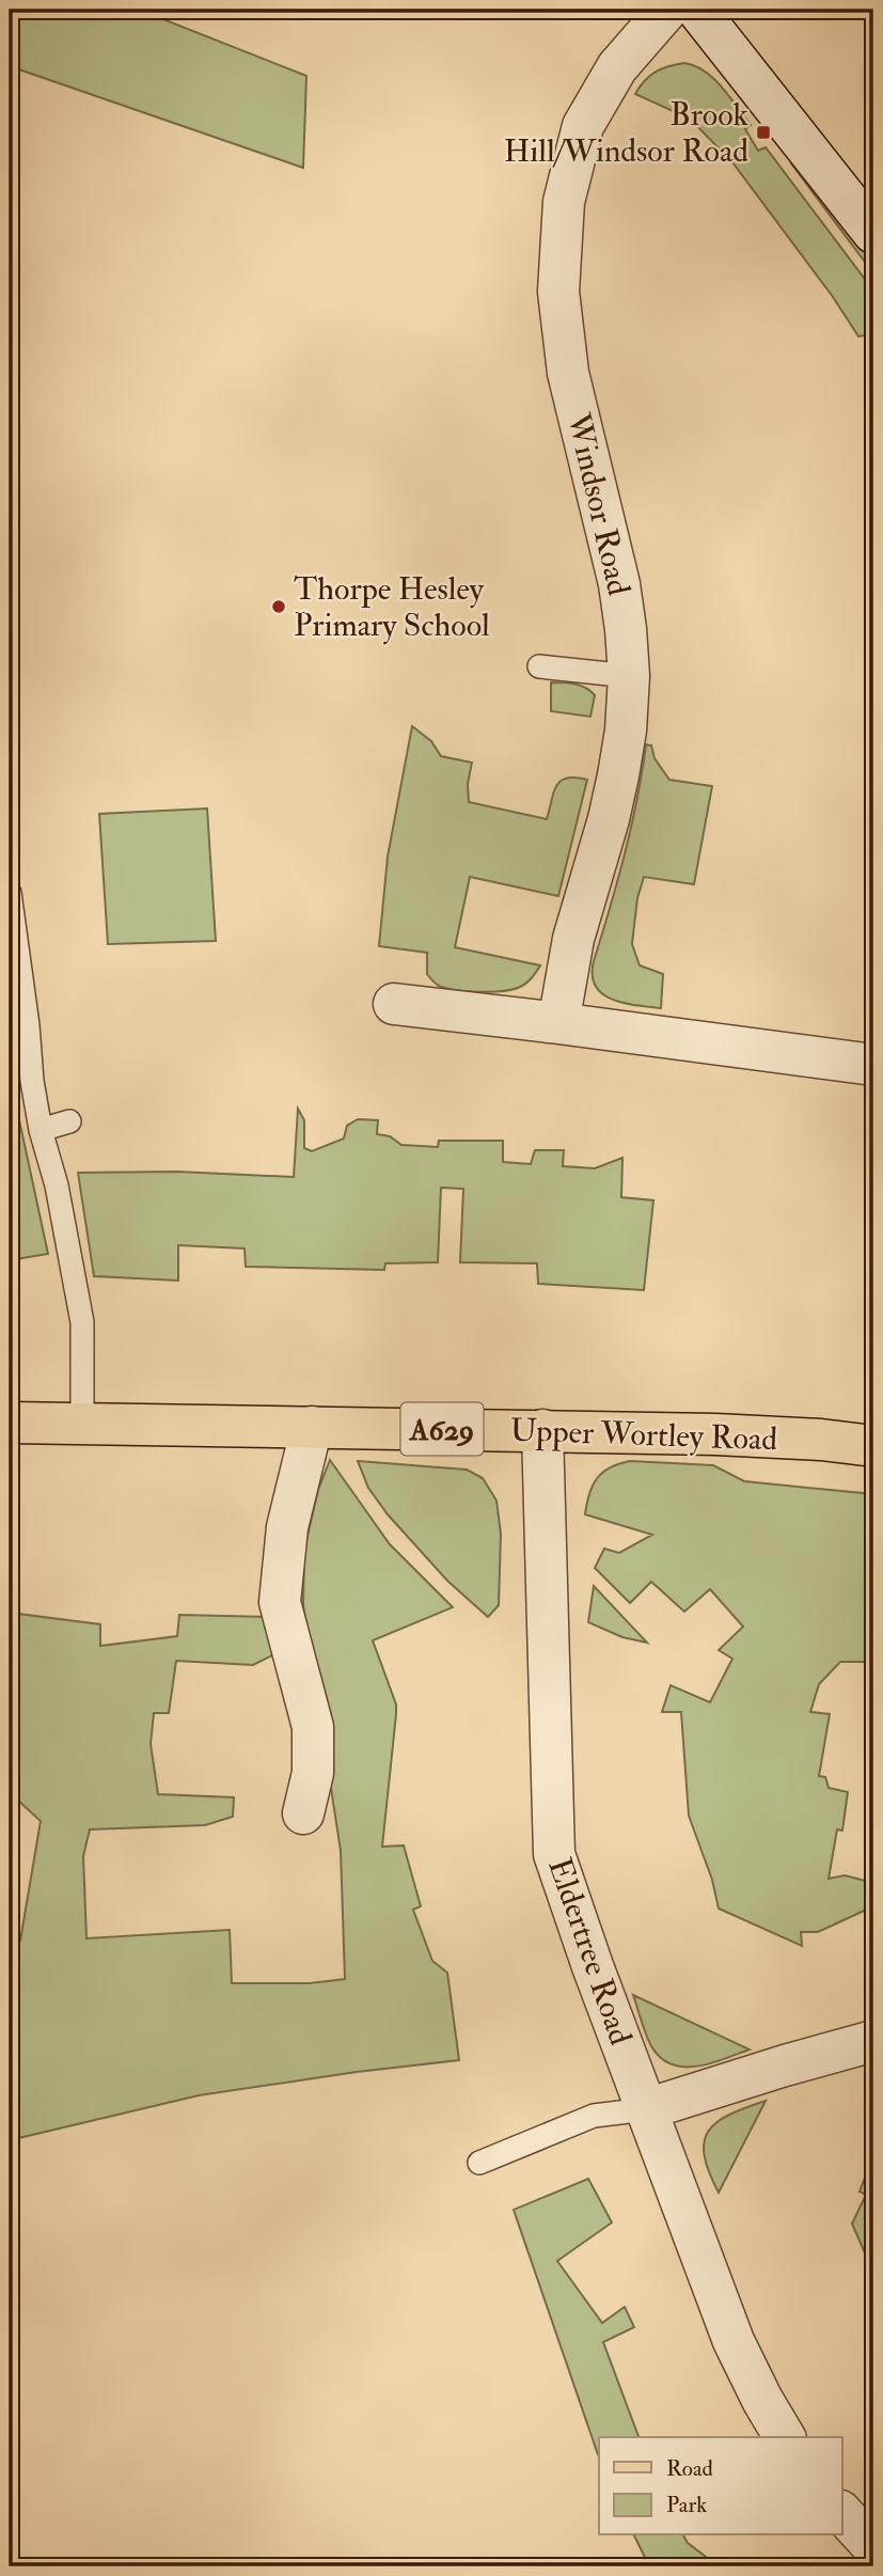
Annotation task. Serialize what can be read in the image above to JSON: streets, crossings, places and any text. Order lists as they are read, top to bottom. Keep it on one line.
{"streets":{"main road":["A629","Upper Wortley Road"],"street":["Windsor Road","Eldertree Road"]},"crossings":[["Upper Wortley Road","Eldertree Road"]],"places":{"transit":["Brook Hill/Windsor Road"],"other":["Thorpe Hesley Primary School"]},"legend":["Road","Park"]}
